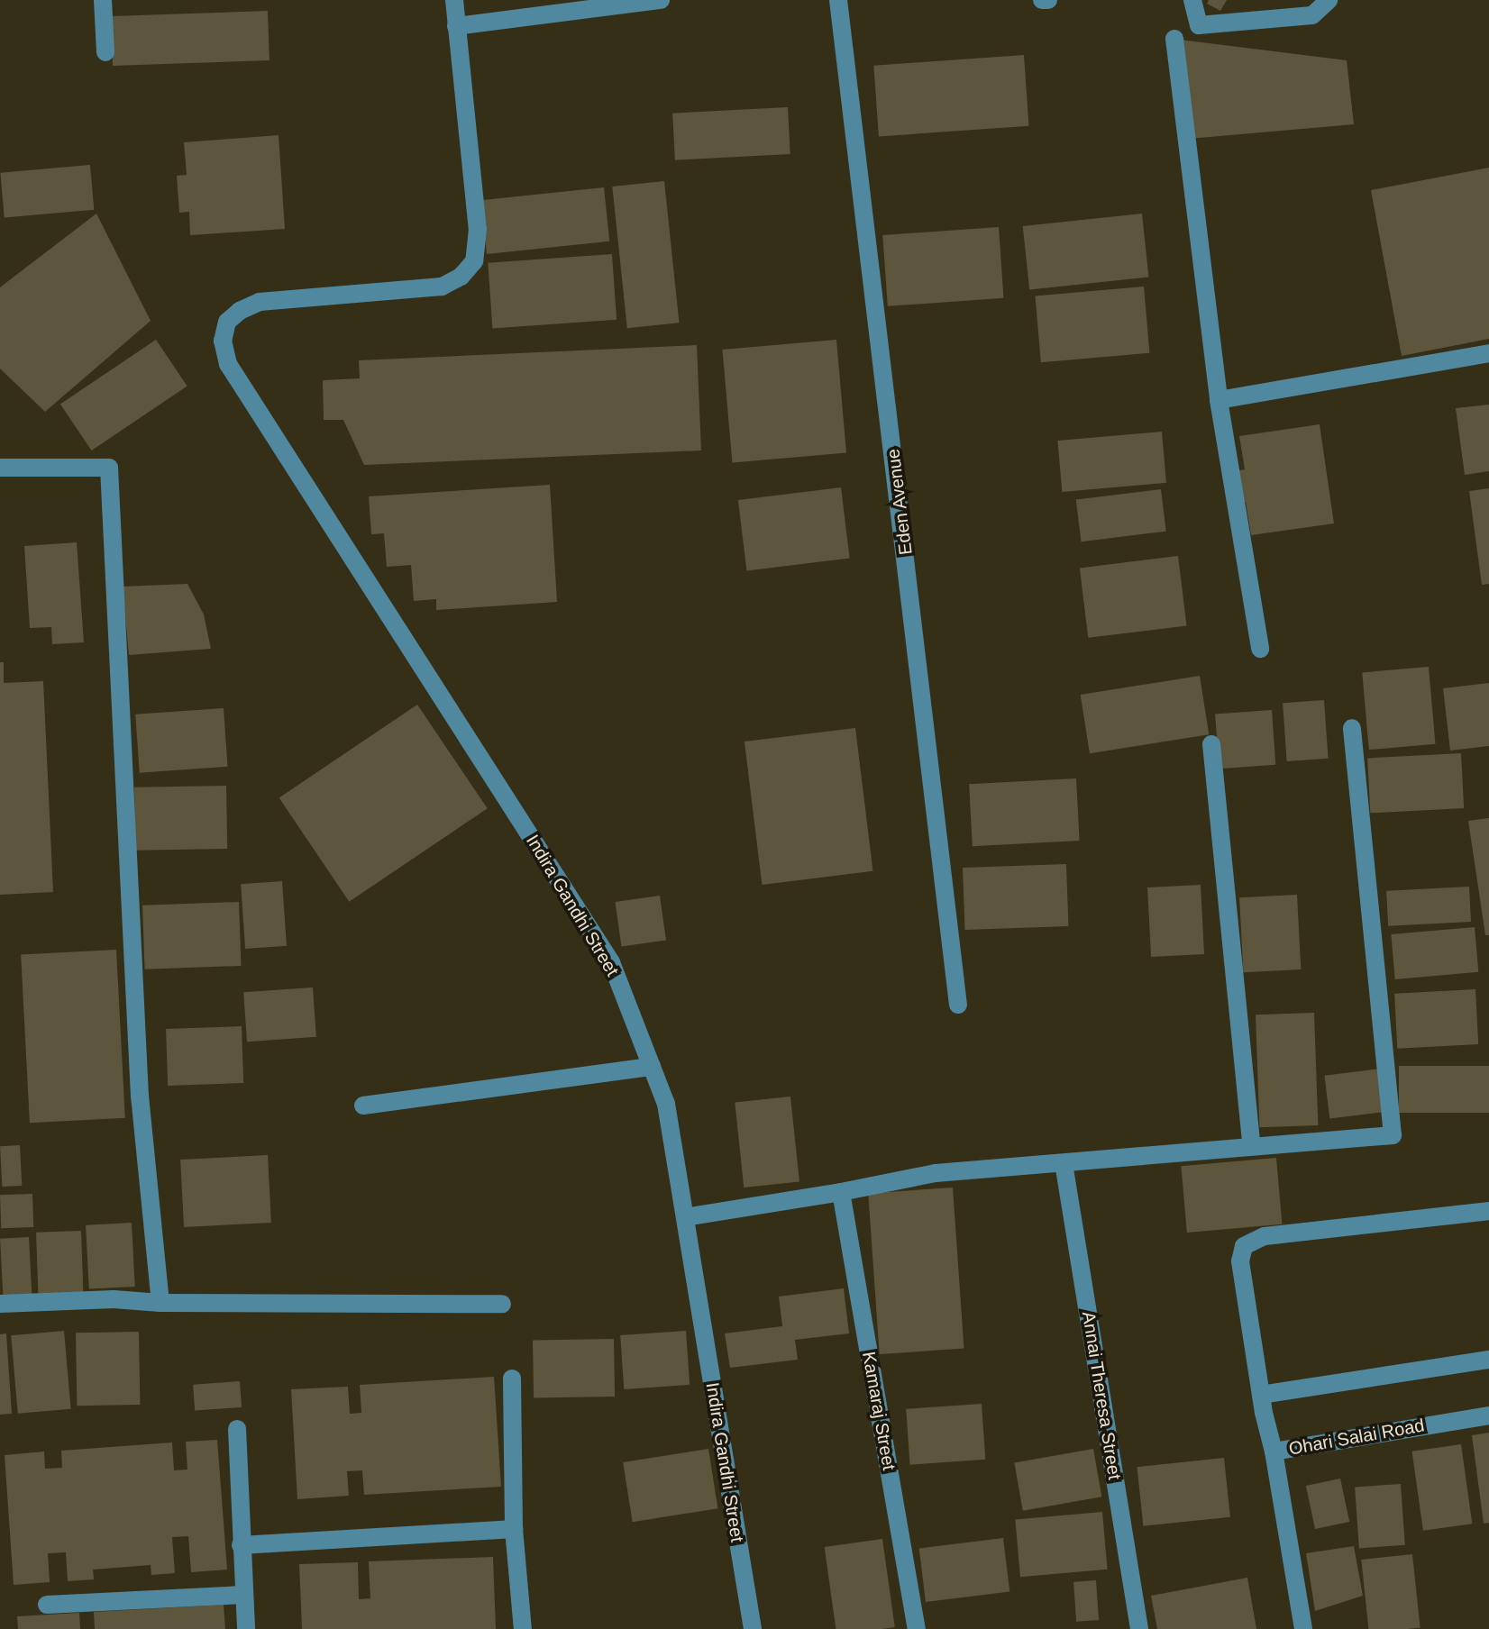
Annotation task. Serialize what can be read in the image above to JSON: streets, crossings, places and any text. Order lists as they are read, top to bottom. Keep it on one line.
{"streets":{"street":["Eden Avenue","Indira Gandhi Street","Annai Theresa Street","Kamaraj Street","Ohari Salai Road"]}}
